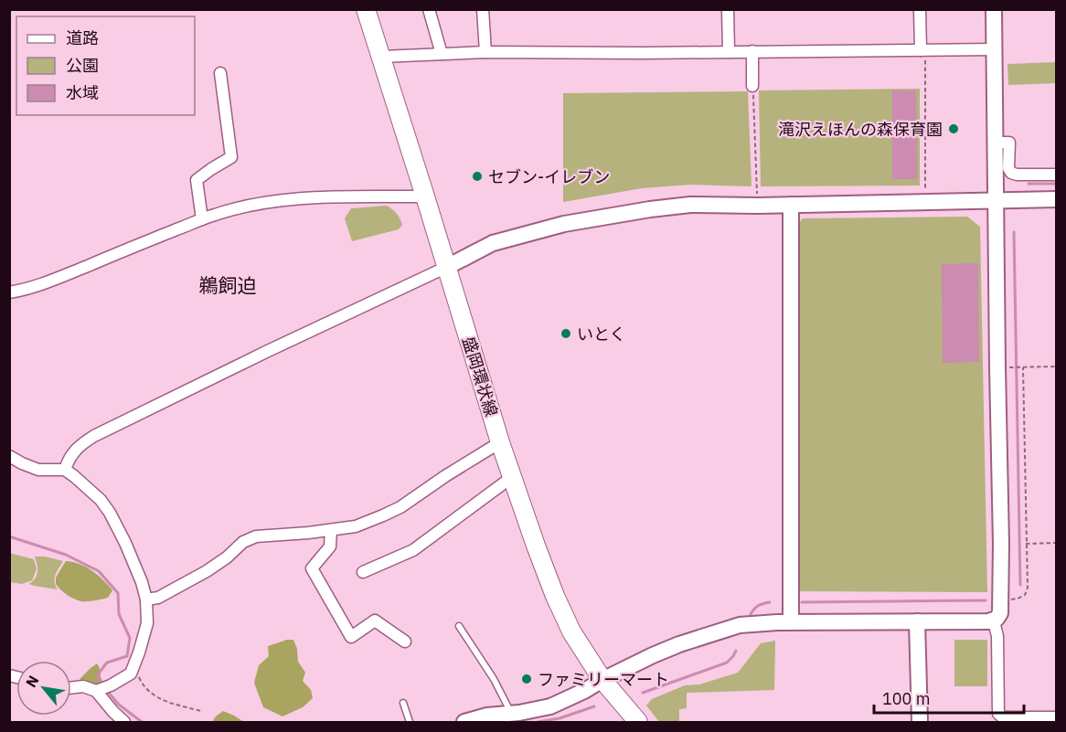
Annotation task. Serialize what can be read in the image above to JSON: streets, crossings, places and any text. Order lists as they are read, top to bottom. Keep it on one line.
{"streets":{"main road":["盛岡環状線"]},"districts":["鵜飼迫"],"places":["滝沢えほんの森保育園","セブン-イレブン","いとく","ファミリーマート"],"legend":["道路","公園","水域"],"scale_bar":"100 m","north":"top left"}
